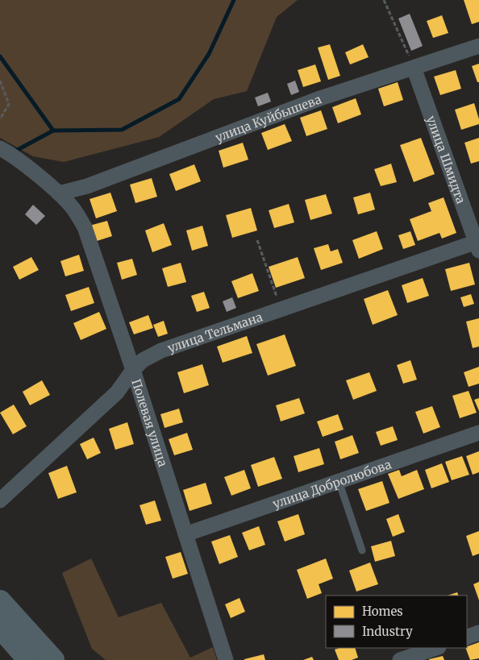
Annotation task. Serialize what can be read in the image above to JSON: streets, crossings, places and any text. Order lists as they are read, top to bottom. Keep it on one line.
{"streets":{"street":["улица Куйбышева","улица Шмидта","улица Тельмана","Полевая улица","улица Добролюбова"]},"crossings":[["улица Куйбышева","улица Шмидта"],["улица Куйбышева","Полевая улица"],["улица Шмидта","улица Тельмана"],["улица Тельмана","Полевая улица"],["Полевая улица","улица Добролюбова"]],"legend":["Homes","Industry"]}
